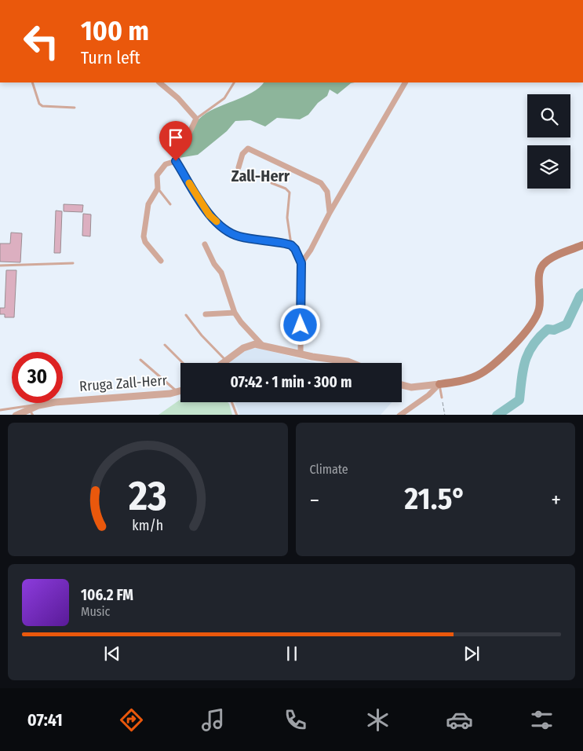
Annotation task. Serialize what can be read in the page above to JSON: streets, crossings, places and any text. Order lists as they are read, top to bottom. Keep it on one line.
{"streets":{"street":["Rruga Zall-Herr"]},"districts":["Zall-Herr"],"page":{"turn":["100 m","Turn left"],"limit":"30","trip":"07:42 · 1 min · 300 m","tile":"Climate","heat":["−","21.5°","+"],"song":["106.2 FM","Music"],"tabs":"07:41","gauge":["23","km/h"]}}
